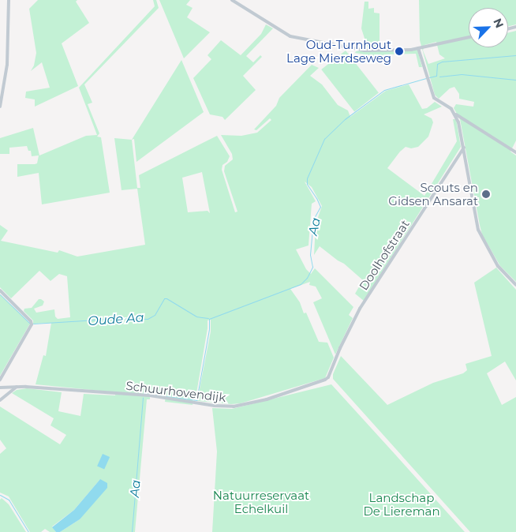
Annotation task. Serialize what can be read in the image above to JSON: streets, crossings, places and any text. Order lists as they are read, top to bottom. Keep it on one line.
{"streets":{"street":["Doolhofstraat","Schuurhovendijk"]},"crossings":[["Doolhofstraat","Schuurhovendijk"]],"water":["Aa","Oude Aa"],"parks":["Natuurreservaat Echelkuil","Landschap De Liereman"],"places":["Oud-Turnhout Lage Mierdseweg","Scouts en Gidsen Ansarat"],"north":"top right"}
